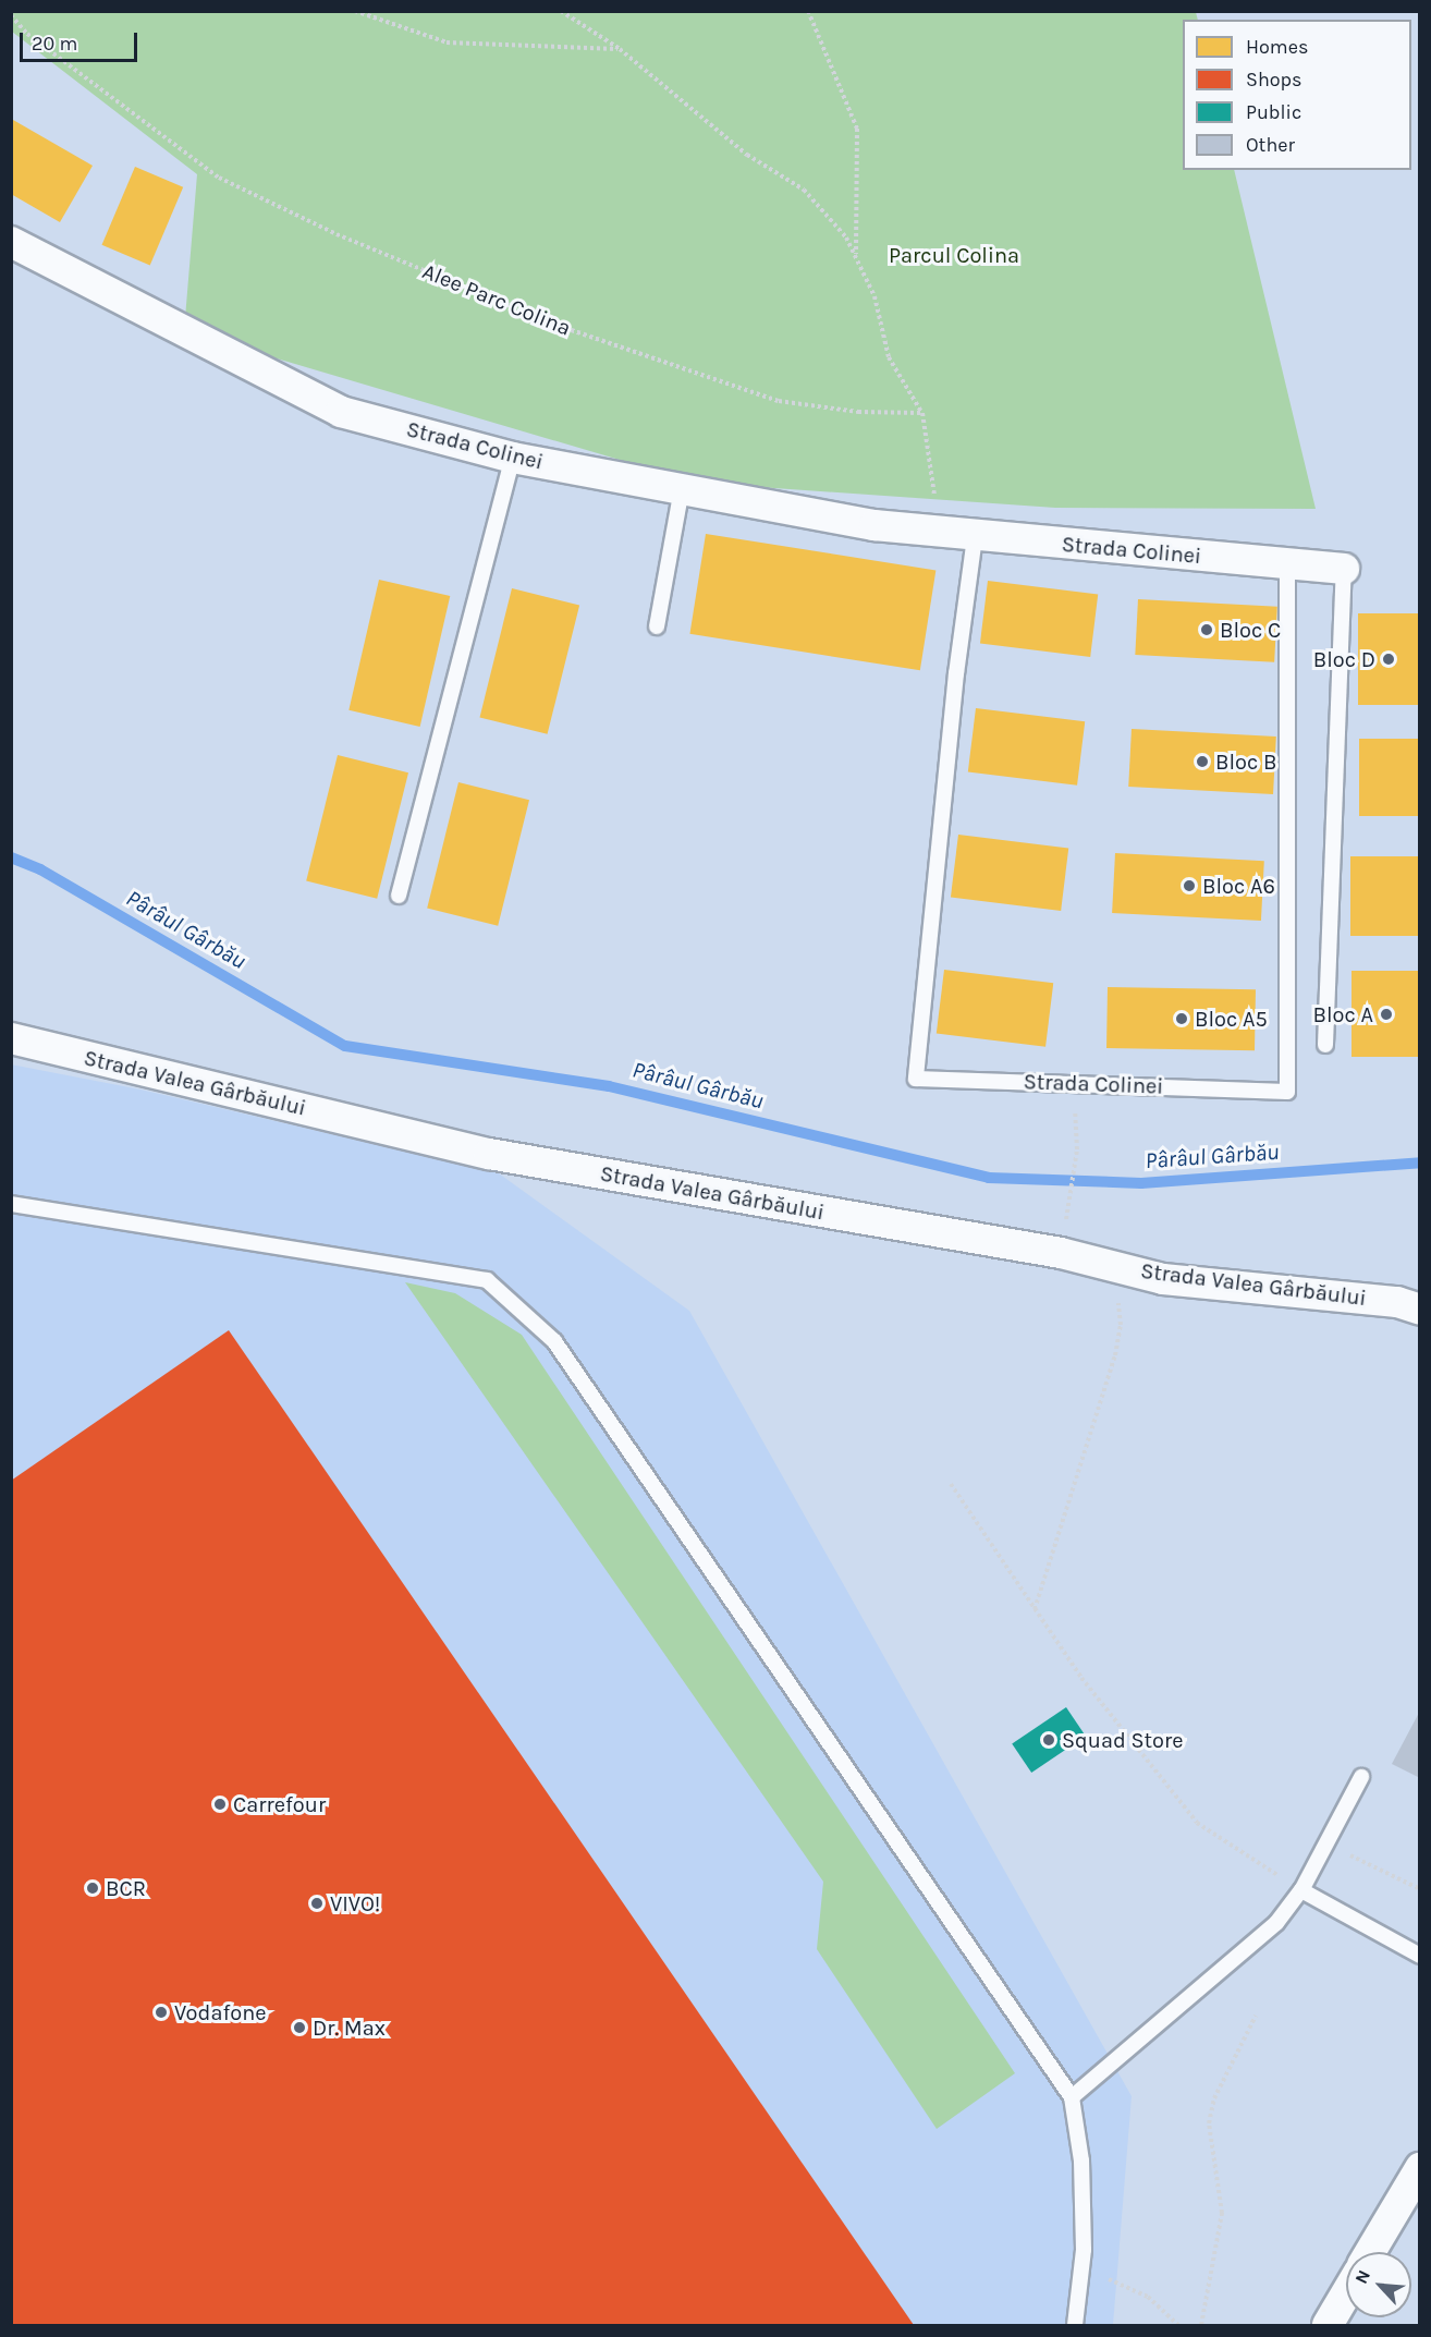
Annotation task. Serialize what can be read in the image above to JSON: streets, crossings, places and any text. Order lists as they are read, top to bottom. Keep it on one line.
{"streets":{"street":["Strada Colinei","Strada Valea Gârbăului"],"path":["Alee Parc Colina"]},"water":["Pârâul Gârbău"],"parks":["Parcul Colina"],"places":["Bloc C","Bloc D","Bloc B","Bloc A6","Bloc A","Bloc A5","Squad Store","Carrefour","BCR","VIVO!","Vodafone","Dr. Max"],"legend":["Homes","Shops","Public","Other"],"scale_bar":"20 m","north":"top left"}
